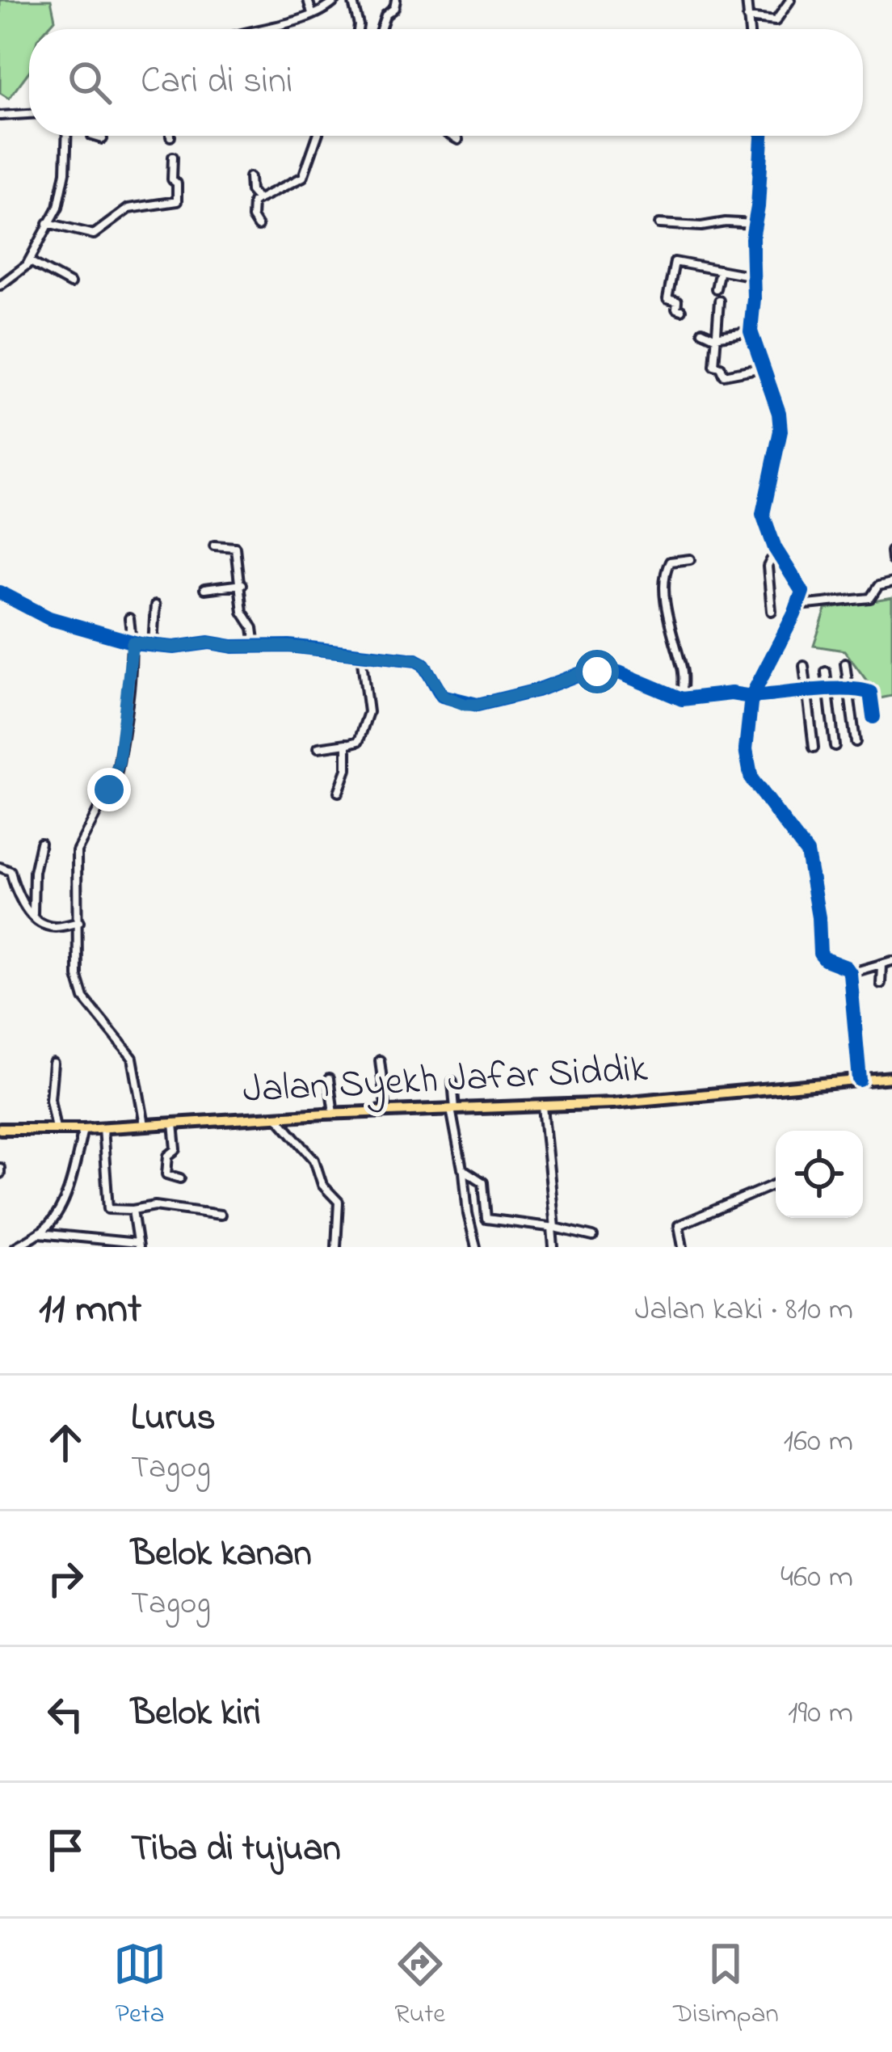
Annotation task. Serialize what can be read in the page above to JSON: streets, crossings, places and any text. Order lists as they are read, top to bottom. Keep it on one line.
{"streets":{"main road":["Jalan Syekh Jafar Siddik"]},"page":{"search":"Cari di sini","heading":["11 mnt","Jalan kaki · 810 m"],"list":[["Lurus","Tagog","160 m"],["Belok kanan","Tagog","460 m"],["Belok kiri","190 m"],"Tiba di tujuan"],"nav":["Peta","Rute","Disimpan"]}}
